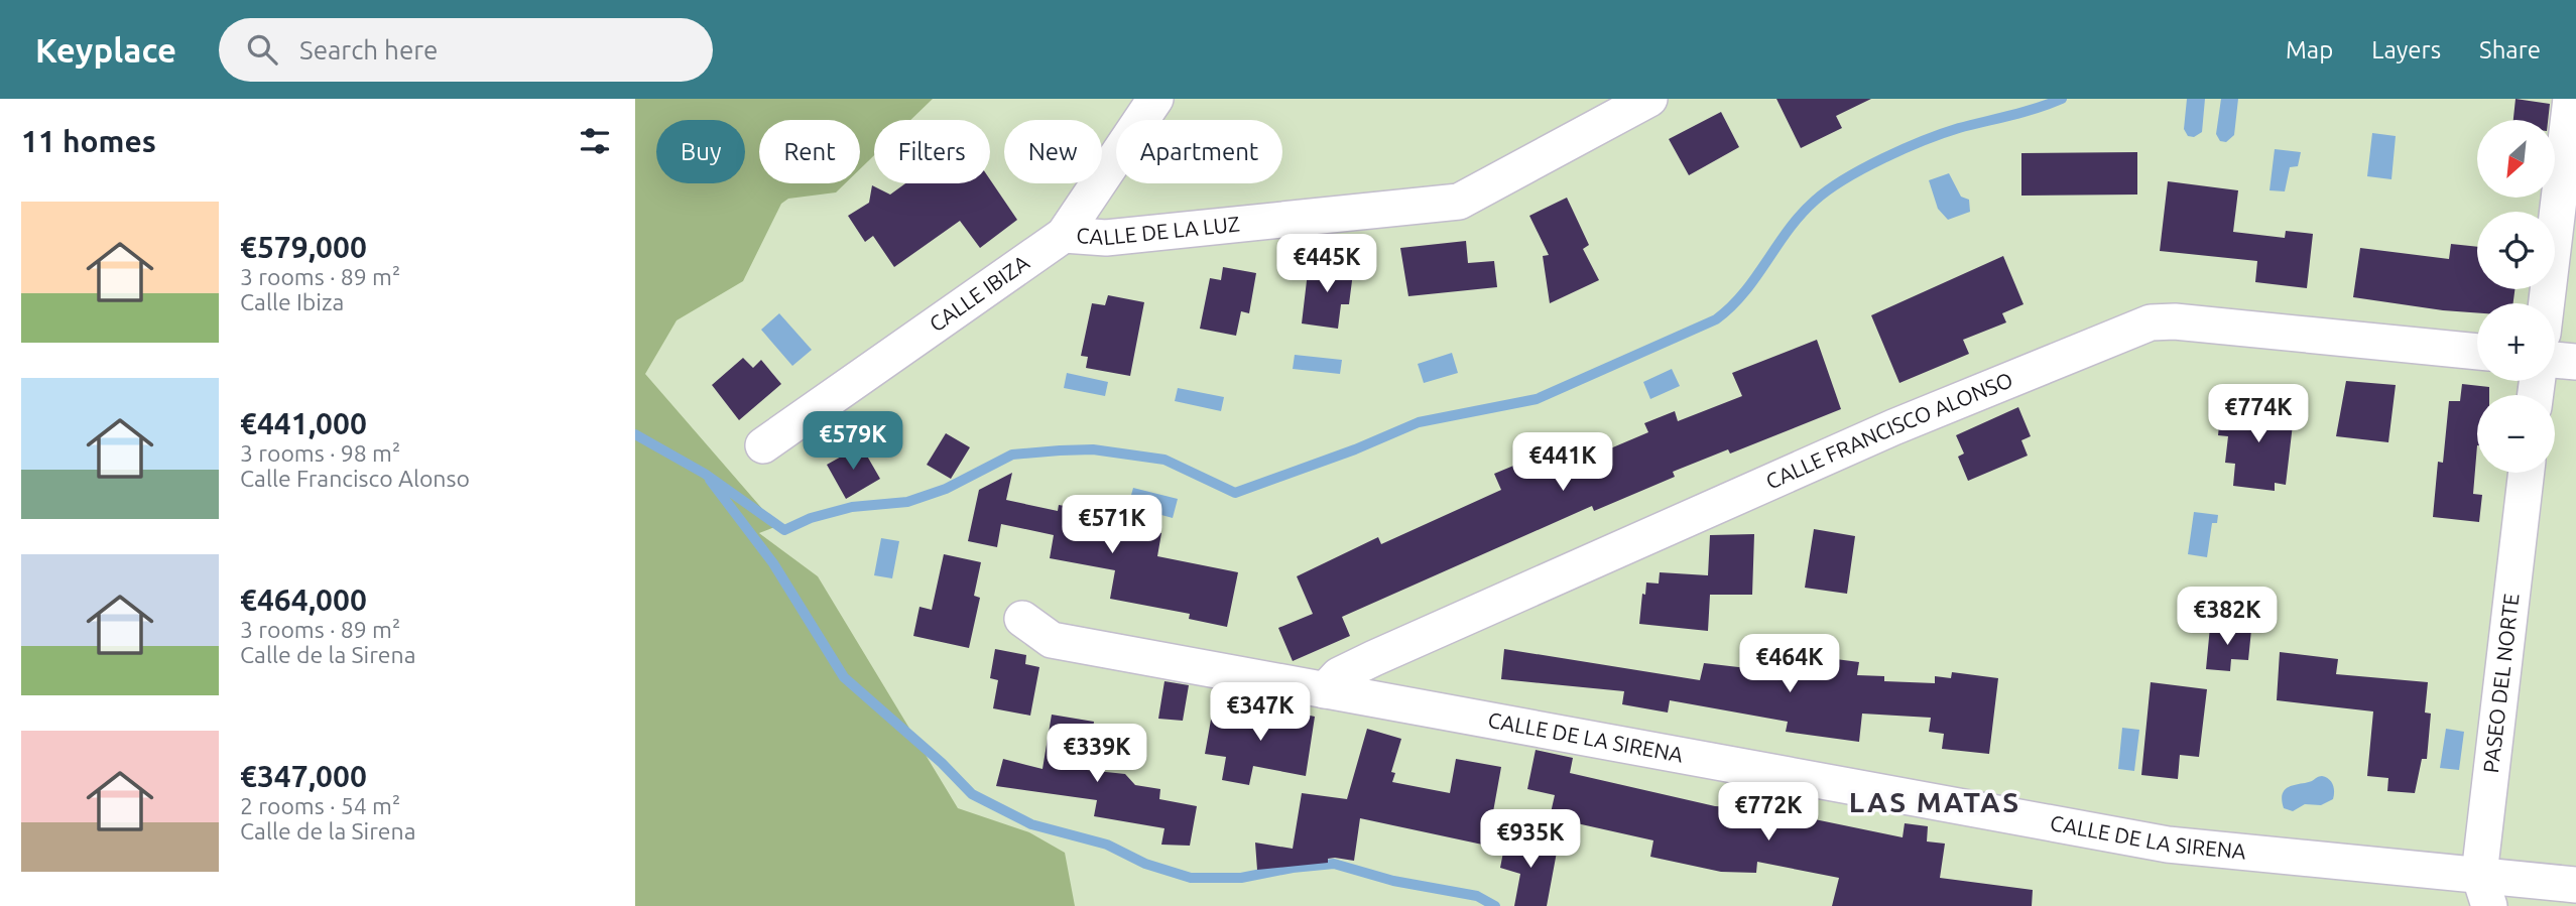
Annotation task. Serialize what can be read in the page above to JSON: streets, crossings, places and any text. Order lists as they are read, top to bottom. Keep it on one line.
{"streets":{"street":["CALLE DE LA LUZ","CALLE IBIZA","CALLE FRANCISCO ALONSO","PASEO DEL NORTE","CALLE DE LA SIRENA"]},"crossings":[["CALLE DE LA LUZ","CALLE IBIZA"],["CALLE FRANCISCO ALONSO","CALLE DE LA SIRENA"],["PASEO DEL NORTE","CALLE DE LA SIRENA"]],"districts":["LAS MATAS"],"north":"bottom left","page":{"header":"Keyplace","search":"Search here","nav":["Map","Layers","Share"],"heading":"11 homes","map_buttons":["+","−"],"chip":["Buy","Rent","Filters","New","Apartment"],"list":[{"name":"€579,000","note":"3 rooms · 89 m² · Calle Ibiza"},{"name":"€441,000","note":"3 rooms · 98 m² · Calle Francisco Alonso"},{"name":"€464,000","note":"3 rooms · 89 m² · Calle de la Sirena"},{"name":"€347,000","note":"2 rooms · 54 m² · Calle de la Sirena"}],"price":["€445K","€774K","€579K","€441K","€571K","€382K","€464K","€347K","€339K","€772K","€935K"]}}
